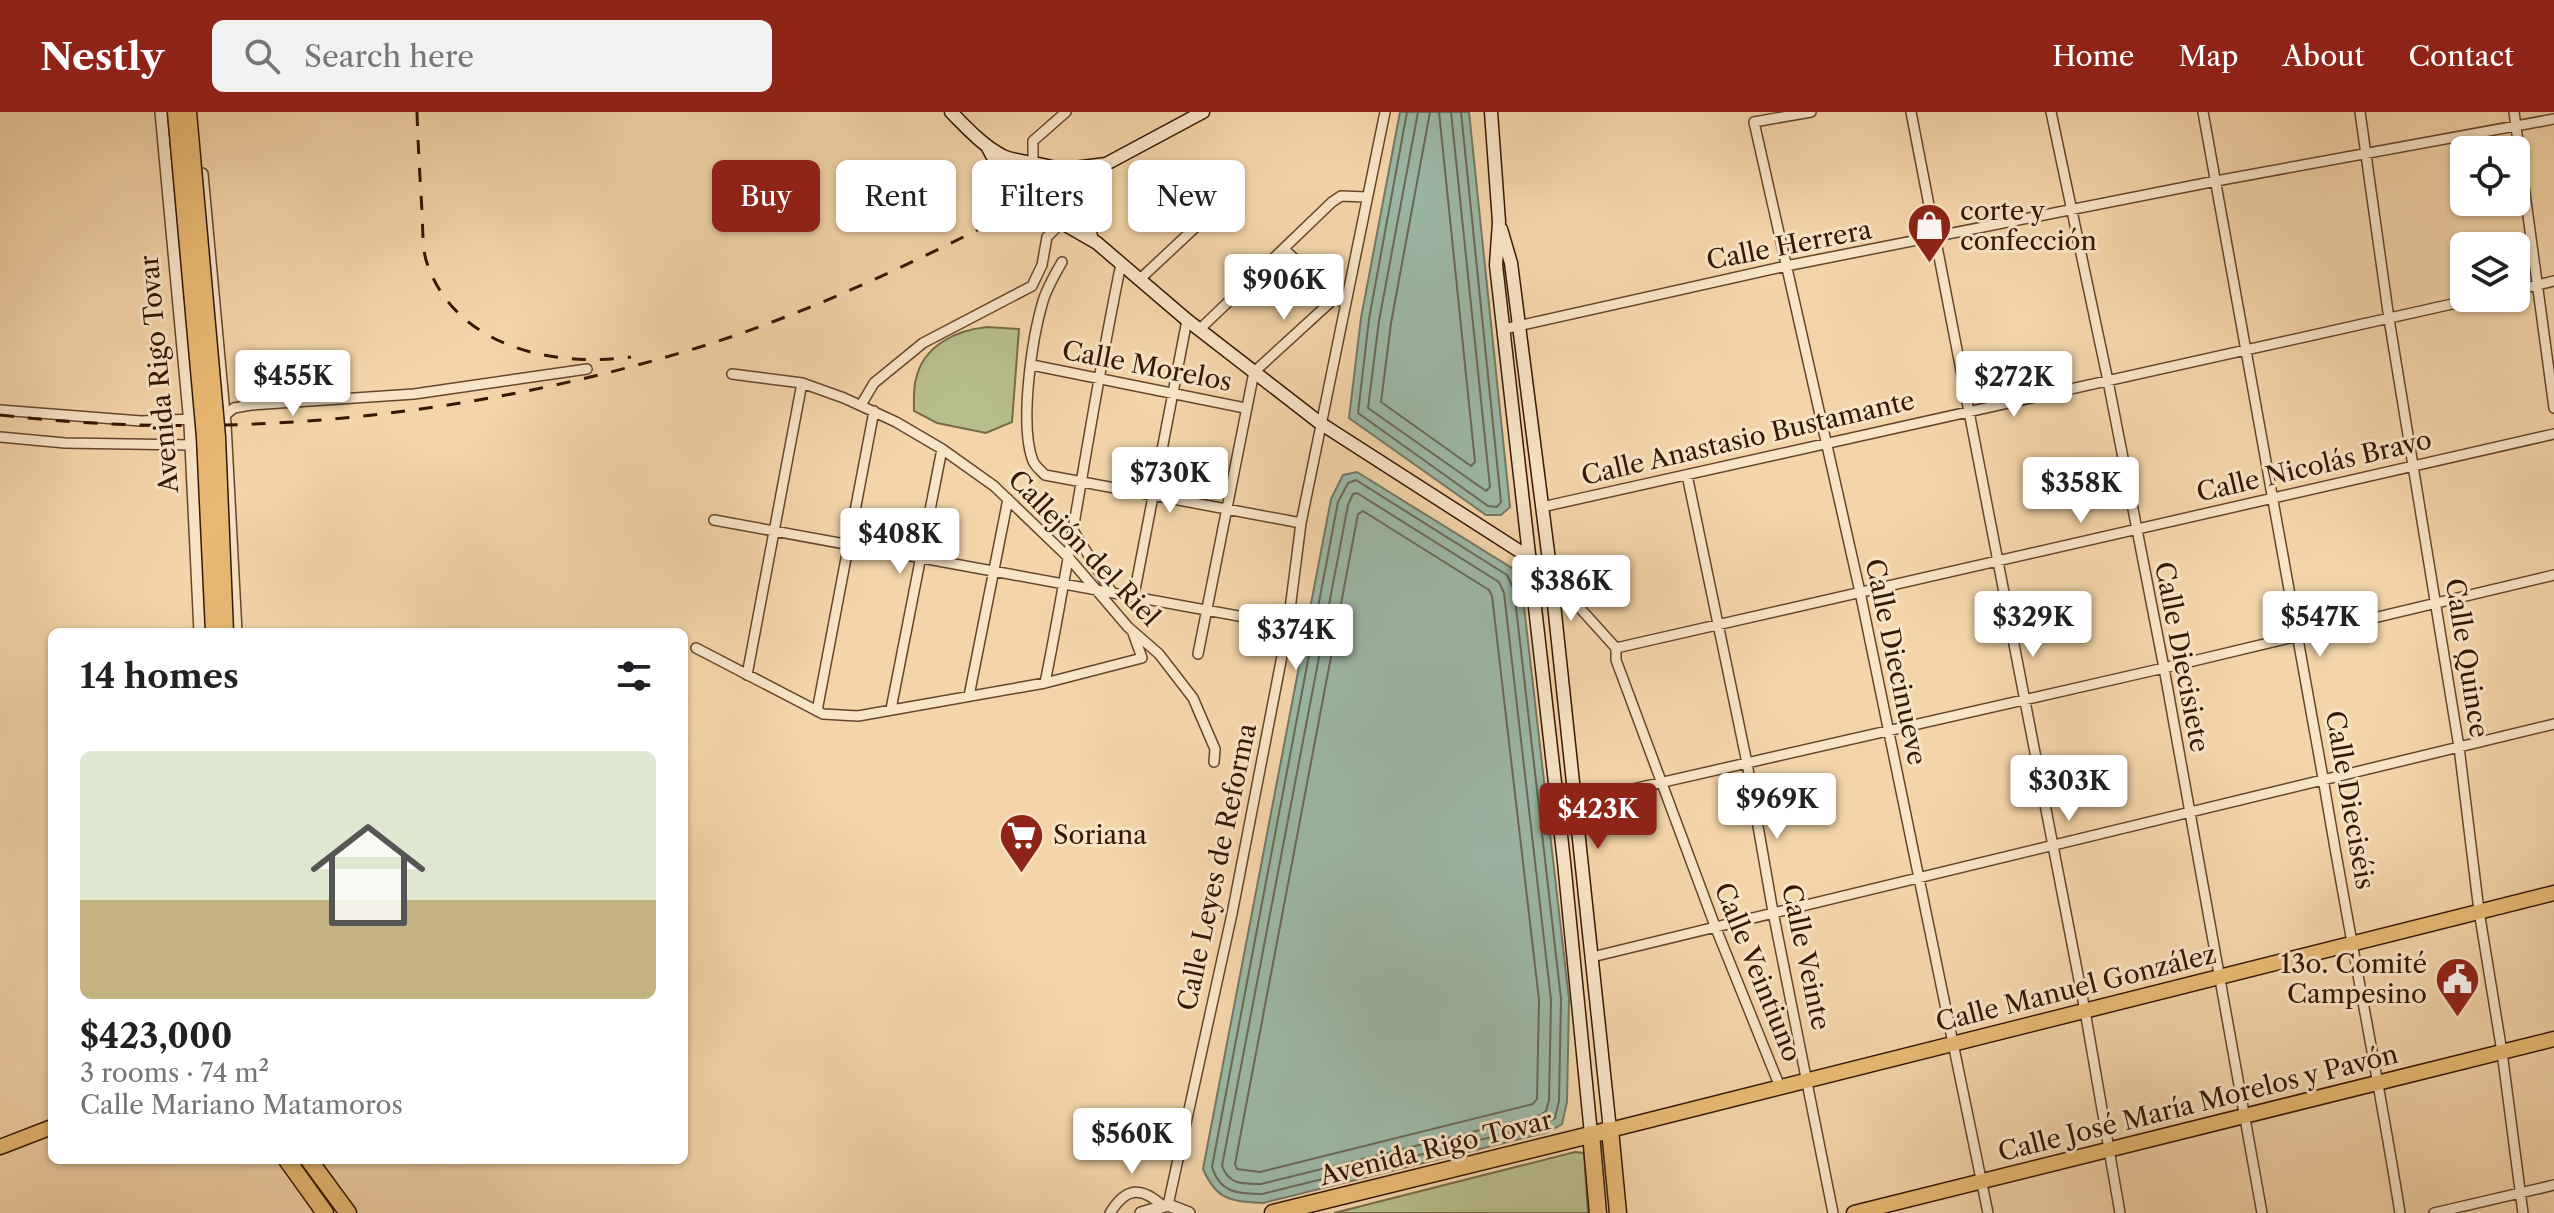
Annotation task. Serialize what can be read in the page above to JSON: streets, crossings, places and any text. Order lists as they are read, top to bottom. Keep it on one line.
{"streets":{"highway":["Avenida Rigo Tovar"],"main road":["Calle Manuel González","Calle José María Morelos y Pavón"],"street":["Calle Herrera","Calle Morelos","Calle Anastasio Bustamante","Calle Nicolás Bravo","Callejón del Riel","Calle Diecisiete","Calle Quince","Calle Diecinueve","Calle Dieciséis","Calle Leyes de Reforma","Calle Veinte","Calle Veintiuno"]},"crossings":[["Calle Herrera","Calle Diecisiete"],["Calle Herrera","Calle Quince"],["Calle Herrera","Calle Diecinueve"],["Calle Herrera","Calle Dieciséis"],["Avenida Rigo Tovar","Calle Manuel González"],["Calle Anastasio Bustamante","Calle Diecisiete"],["Calle Anastasio Bustamante","Calle Quince"],["Calle Anastasio Bustamante","Calle Diecinueve"],["Calle Anastasio Bustamante","Calle Dieciséis"],["Calle Anastasio Bustamante","Calle Veinte"],["Calle Nicolás Bravo","Calle Diecisiete"],["Calle Nicolás Bravo","Calle Quince"],["Calle Nicolás Bravo","Calle Diecinueve"],["Calle Nicolás Bravo","Calle Dieciséis"],["Calle Nicolás Bravo","Calle Veinte"],["Calle Nicolás Bravo","Calle Veintiuno"],["Calle Diecisiete","Calle Manuel González"],["Calle Diecisiete","Calle José María Morelos y Pavón"],["Calle Quince","Calle Manuel González"],["Calle Quince","Calle José María Morelos y Pavón"],["Calle Diecinueve","Calle Manuel González"],["Calle Diecinueve","Calle José María Morelos y Pavón"],["Calle Dieciséis","Calle Manuel González"],["Calle Dieciséis","Calle José María Morelos y Pavón"],["Calle Veinte","Calle Manuel González"],["Calle Veintiuno","Calle Manuel González"]],"places":{"shop":["corte y confección"],"supermarket":["Soriana"],"public building":["13o. Comité Campesino"]},"page":{"header":"Nestly","search":"Search here","nav":["Home","Map","About","Contact"],"chip":["Buy","Rent","Filters","New"],"price":["$906K","$455K","$272K","$730K","$358K","$408K","$386K","$329K","$547K","$374K","$303K","$969K","$423K","$560K"],"heading":"14 homes","list":[{"name":"$423,000","note":"3 rooms · 74 m² · Calle Mariano Matamoros"}]}}
